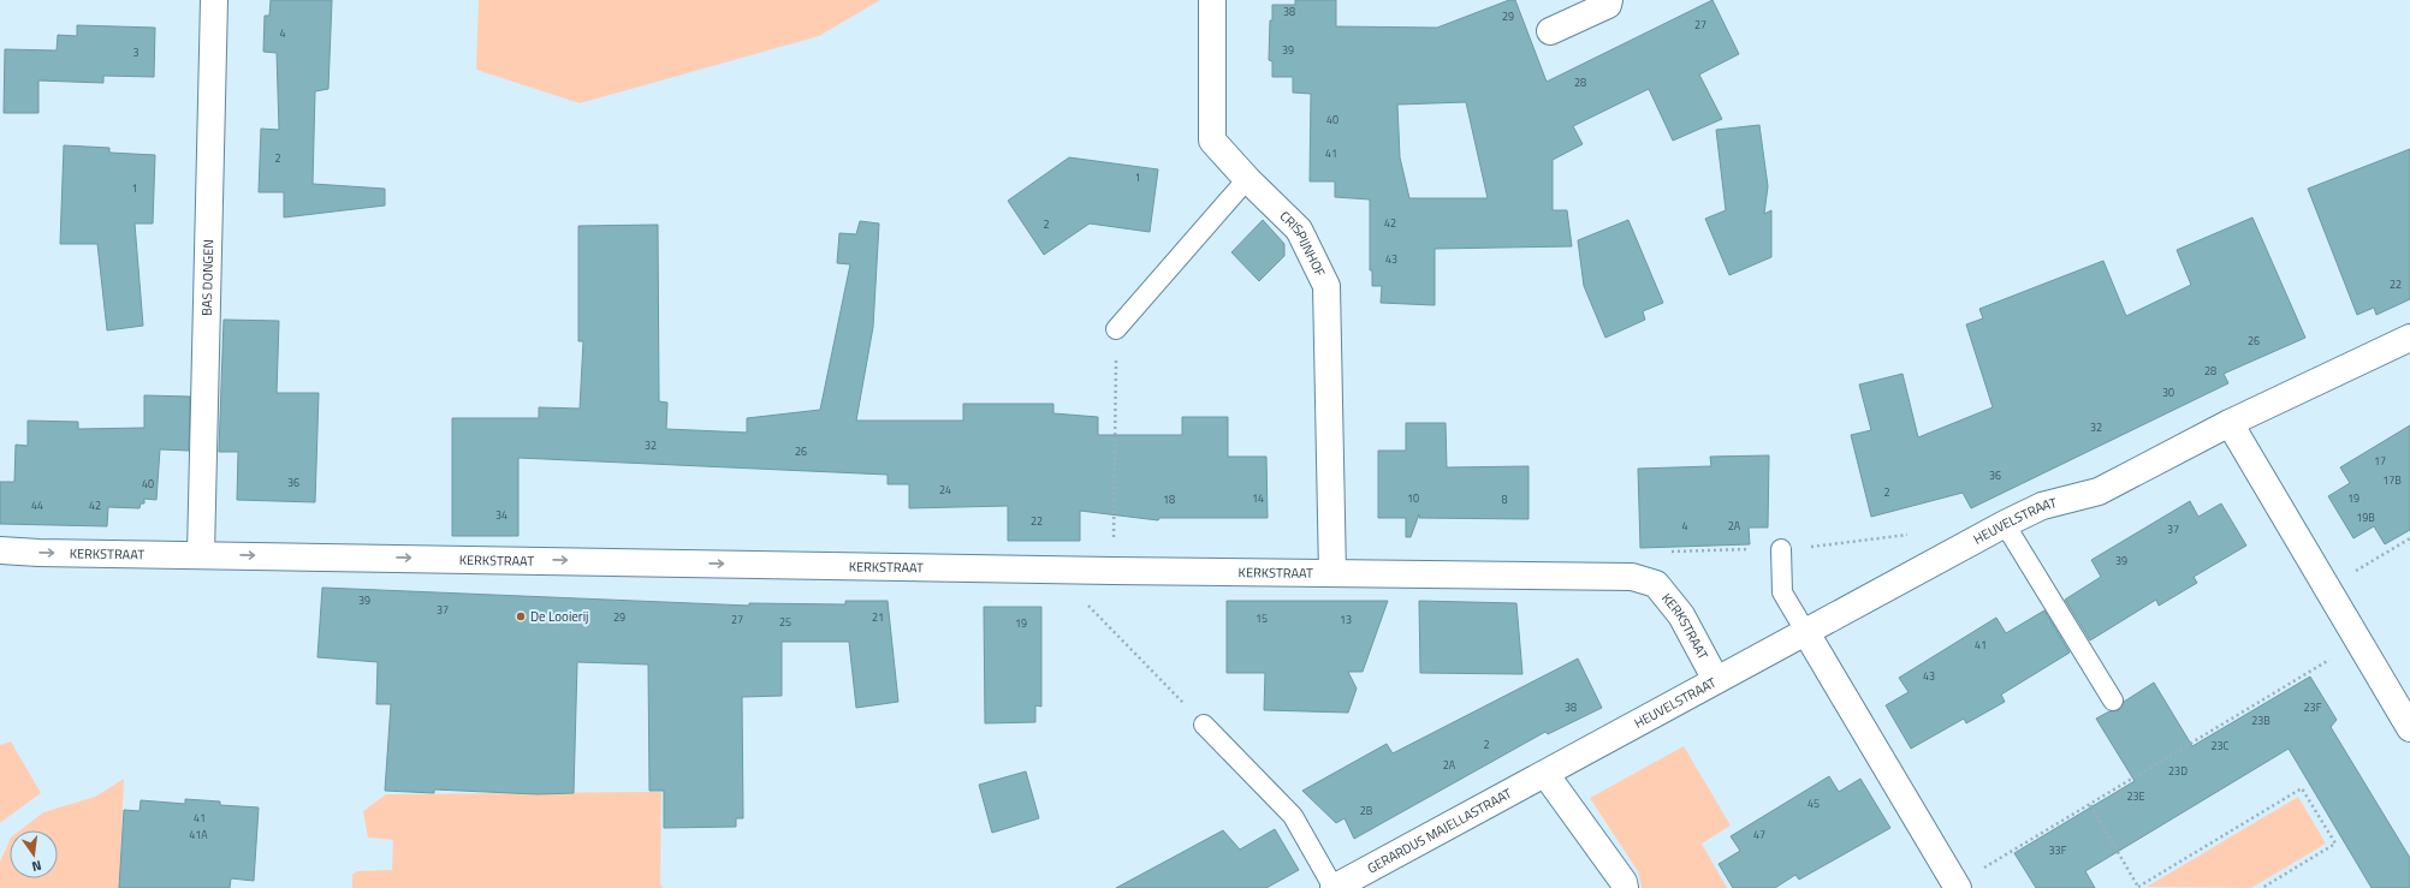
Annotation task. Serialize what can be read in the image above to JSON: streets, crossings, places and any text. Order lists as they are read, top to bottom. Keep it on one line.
{"streets":{"street":["CRISPIJNHOF","BAS DONGEN","HEUVELSTRAAT","KERKSTRAAT","GERARDUS MAJELLASTRAAT"]},"crossings":[["CRISPIJNHOF","KERKSTRAAT"],["BAS DONGEN","KERKSTRAAT"],["HEUVELSTRAAT","KERKSTRAAT"],["HEUVELSTRAAT","GERARDUS MAJELLASTRAAT"]],"one_way":["KERKSTRAAT"],"places":["De Looierij"],"house_numbers":["38","29","27","4","39","3","28","40","41","2","1","1","42","2","43","22","26","28","30","32","32","26","17","36","17B","36","40","24","2","14","10","19","18","8","44","42","34","19B","22","4","2A","37","39","39","37","29","21","15","27","13","25","19","41","43","38","23F","23B","2","23C","2A","23D","23E","45","2B","41","41A","47","33F"],"north":"bottom"}
